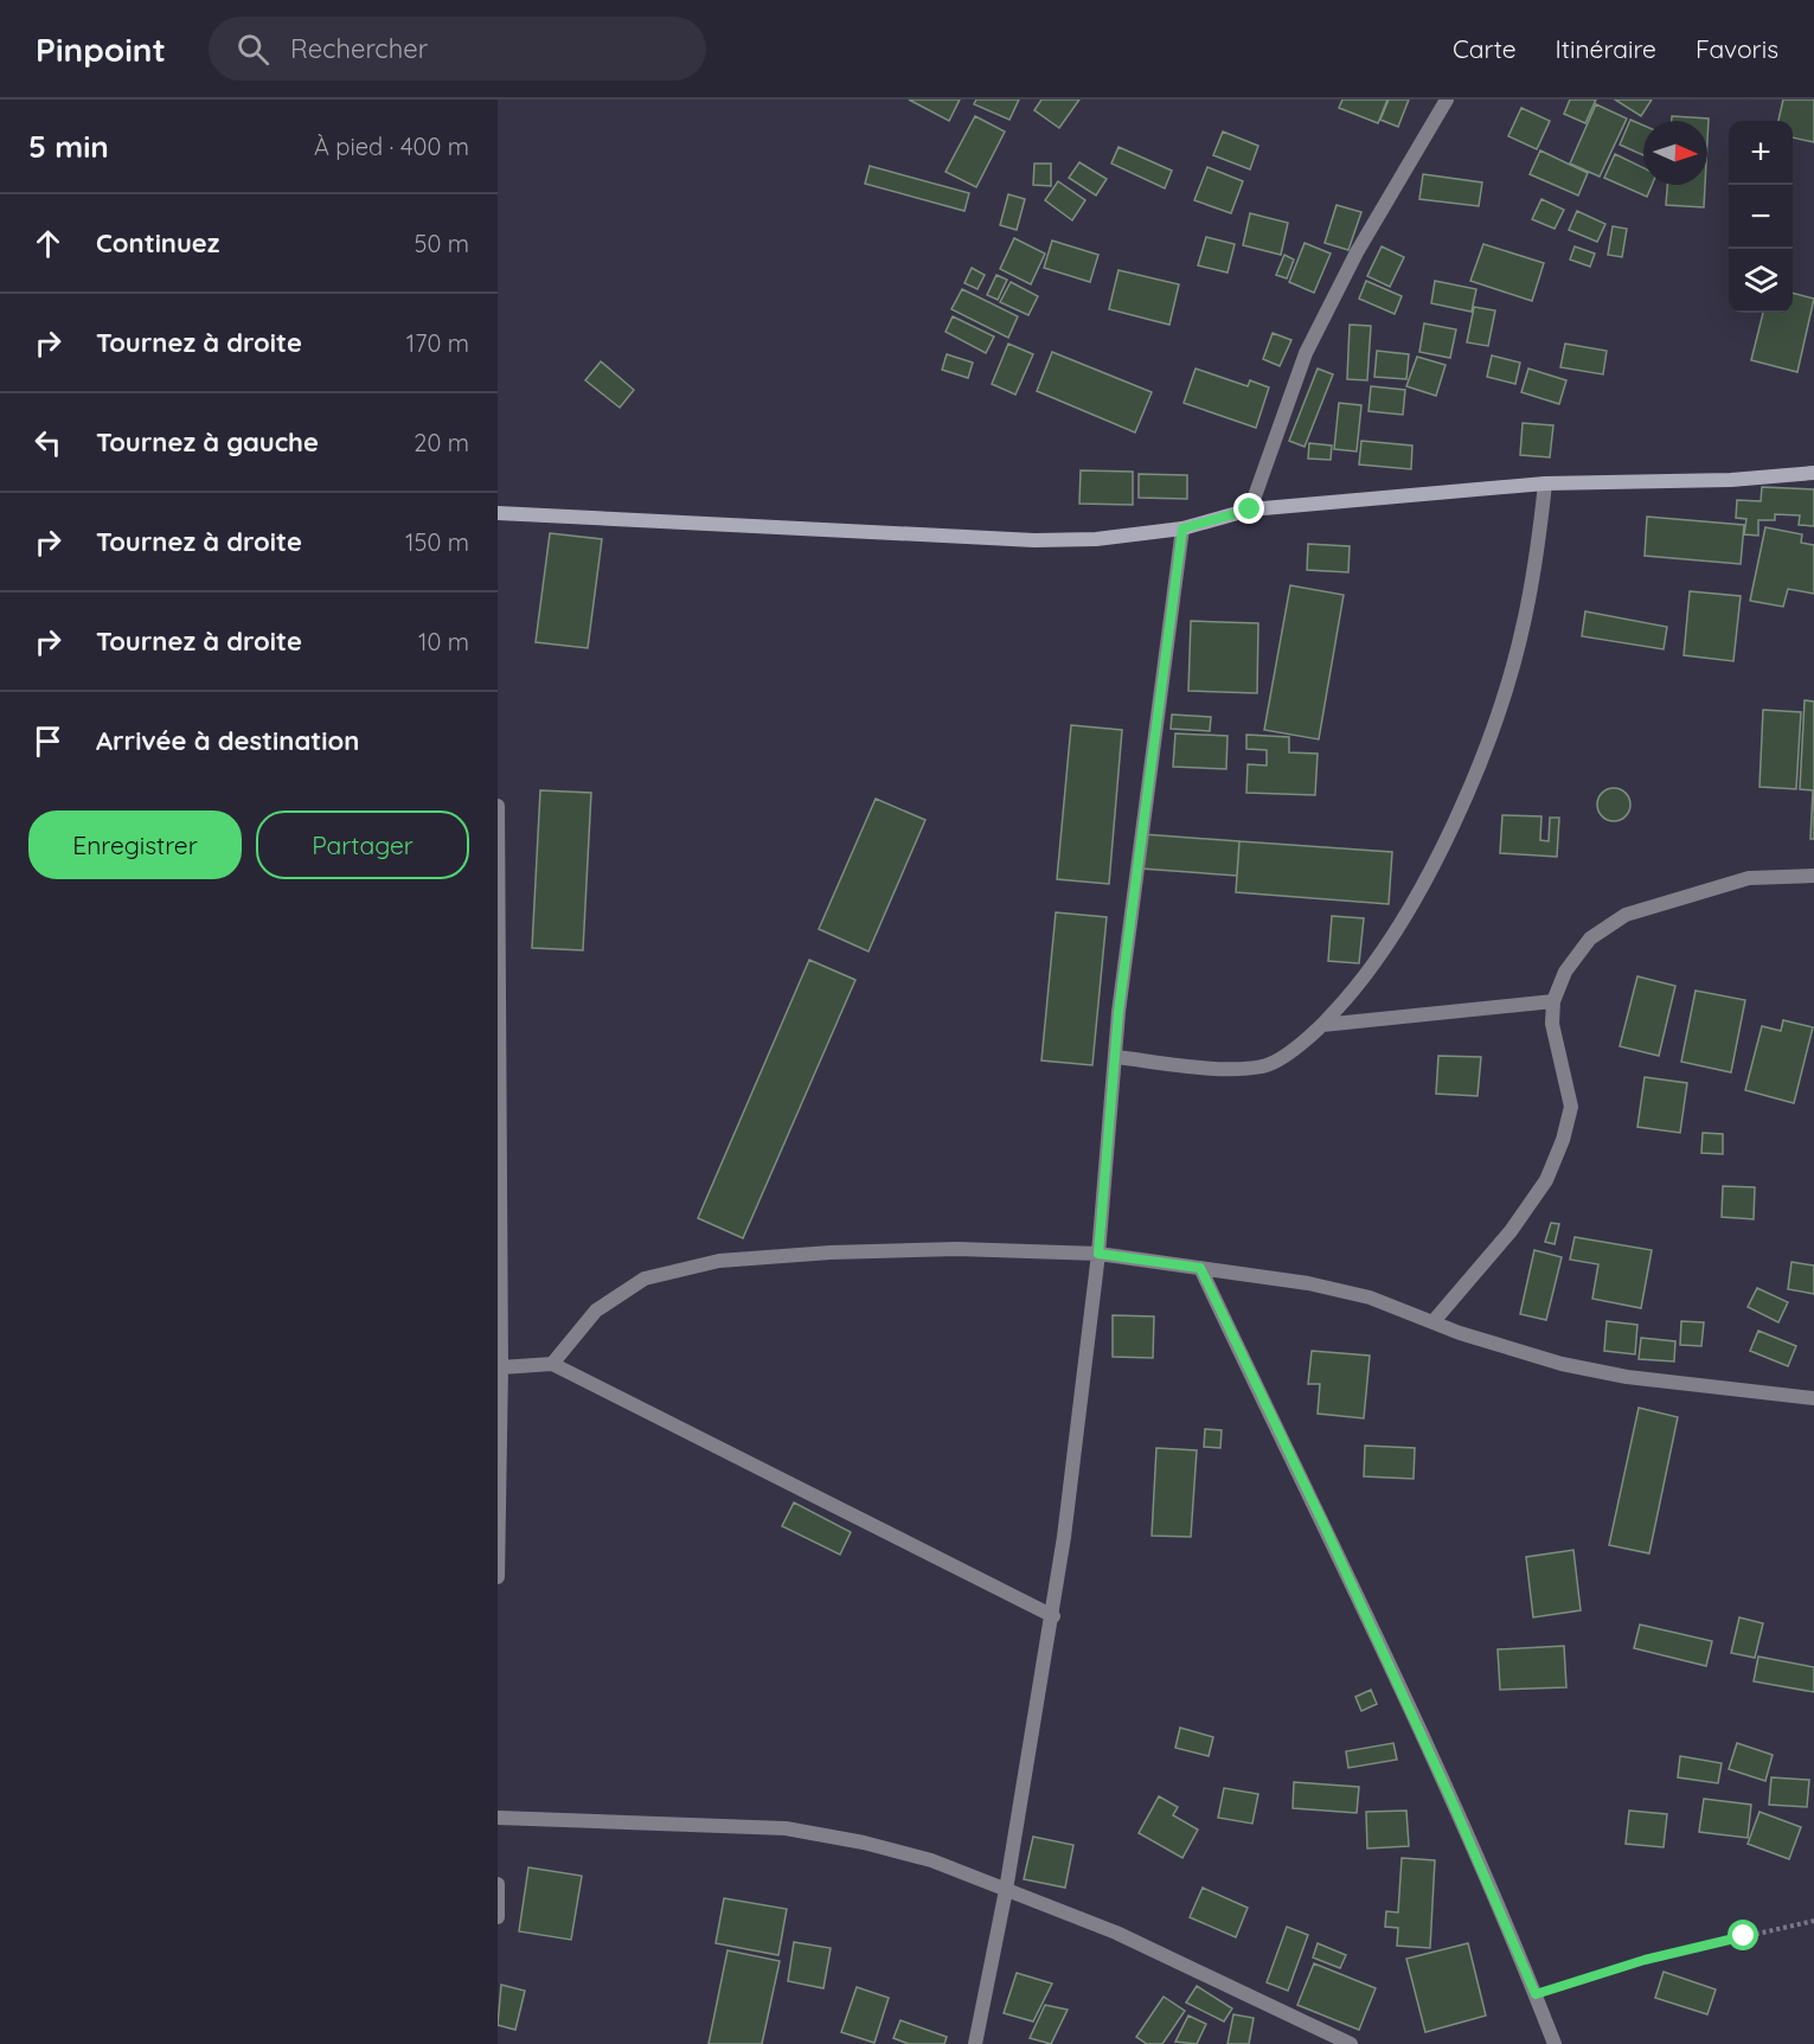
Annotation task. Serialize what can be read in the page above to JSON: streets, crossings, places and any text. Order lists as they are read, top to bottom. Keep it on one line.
{"north":"right","page":{"header":"Pinpoint","search":"Rechercher","nav":["Carte","Itinéraire","Favoris"],"heading":["5 min","À pied · 400 m"],"map_buttons":["+","−"],"list":[["Continuez","50 m"],["Tournez à droite","170 m"],["Tournez à gauche","20 m"],["Tournez à droite","150 m"],["Tournez à droite","10 m"],"Arrivée à destination"],"buttons":["Enregistrer","Partager"]}}
